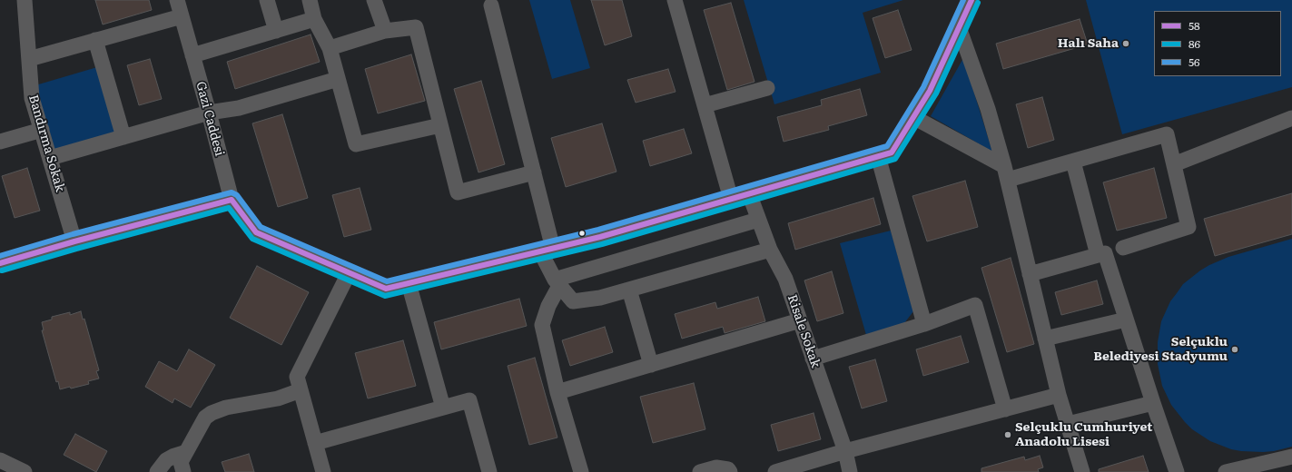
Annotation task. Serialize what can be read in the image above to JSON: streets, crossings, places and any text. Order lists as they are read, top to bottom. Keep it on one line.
{"streets":{"street":["Gazi Caddesi","Bandırma Sokak","Risale Sokak"]},"places":["Halı Saha","Selçuklu Belediyesi Stadyumu","Selçuklu Cumhuriyet Anadolu Lisesi"],"lines":["transit line 58","transit line 56","transit line 86"],"legend":["58","86","56"]}
